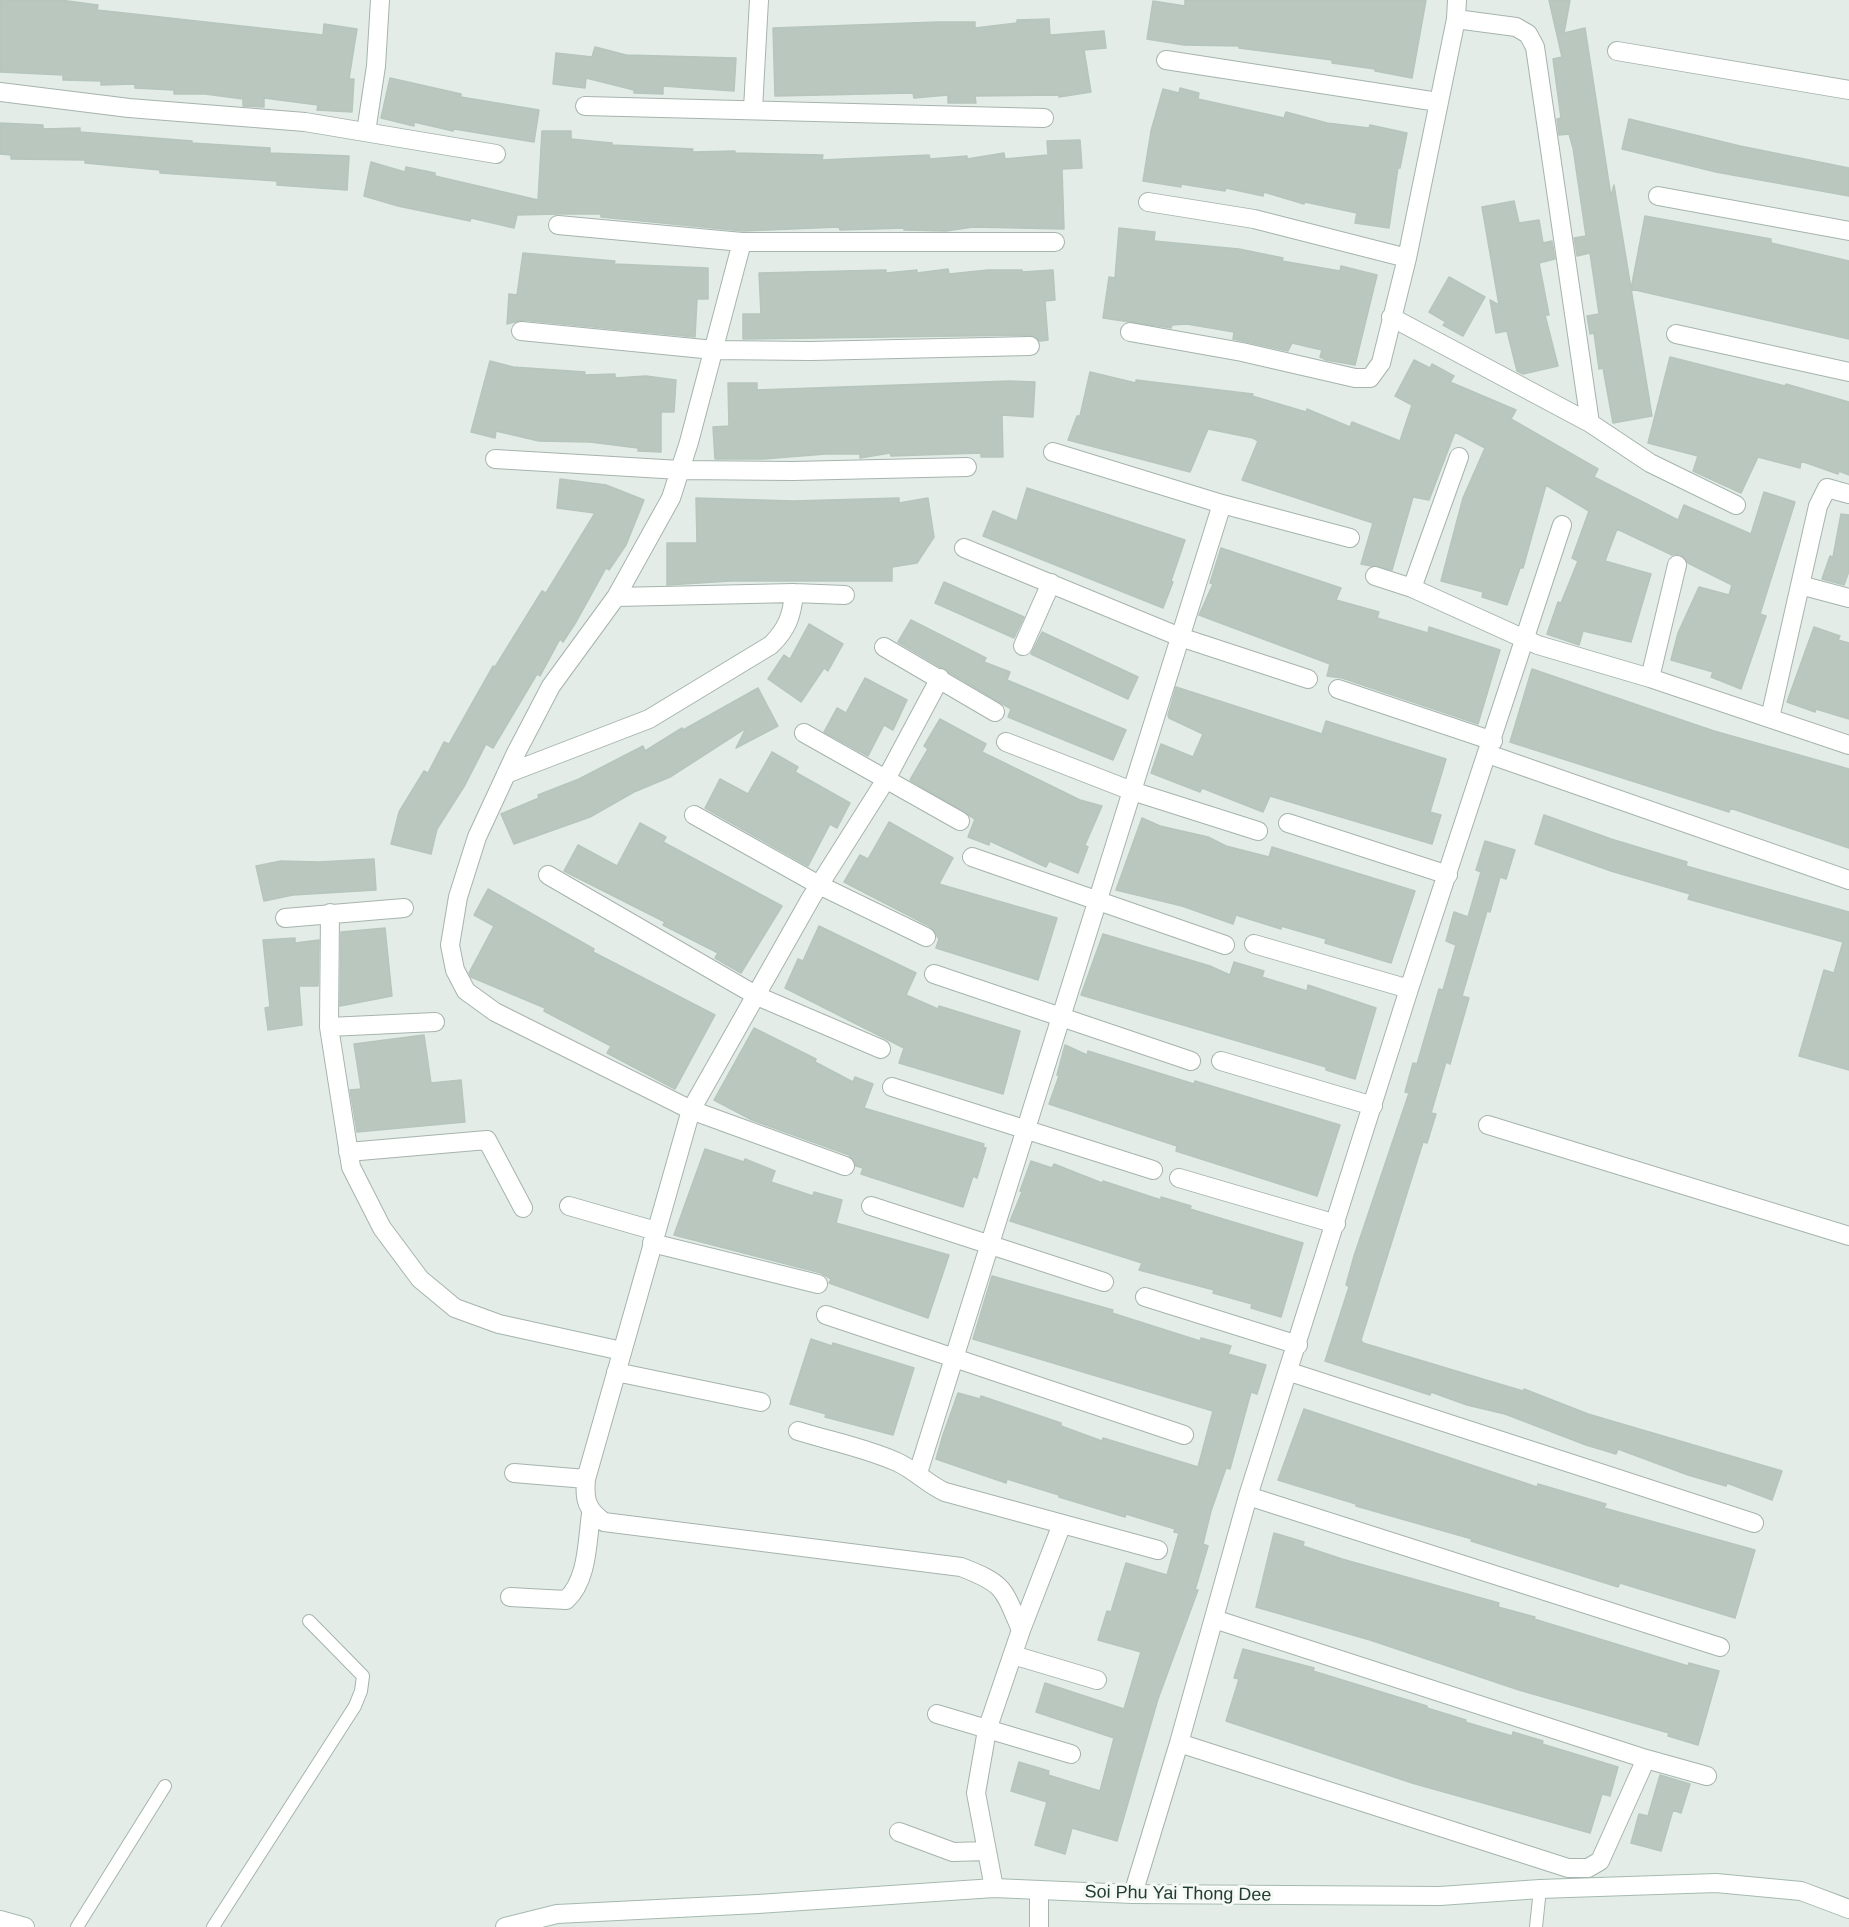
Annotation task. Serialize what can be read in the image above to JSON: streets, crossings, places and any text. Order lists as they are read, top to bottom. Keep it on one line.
{"streets":{"street":["Soi Phu Yai Thong Dee"]}}
